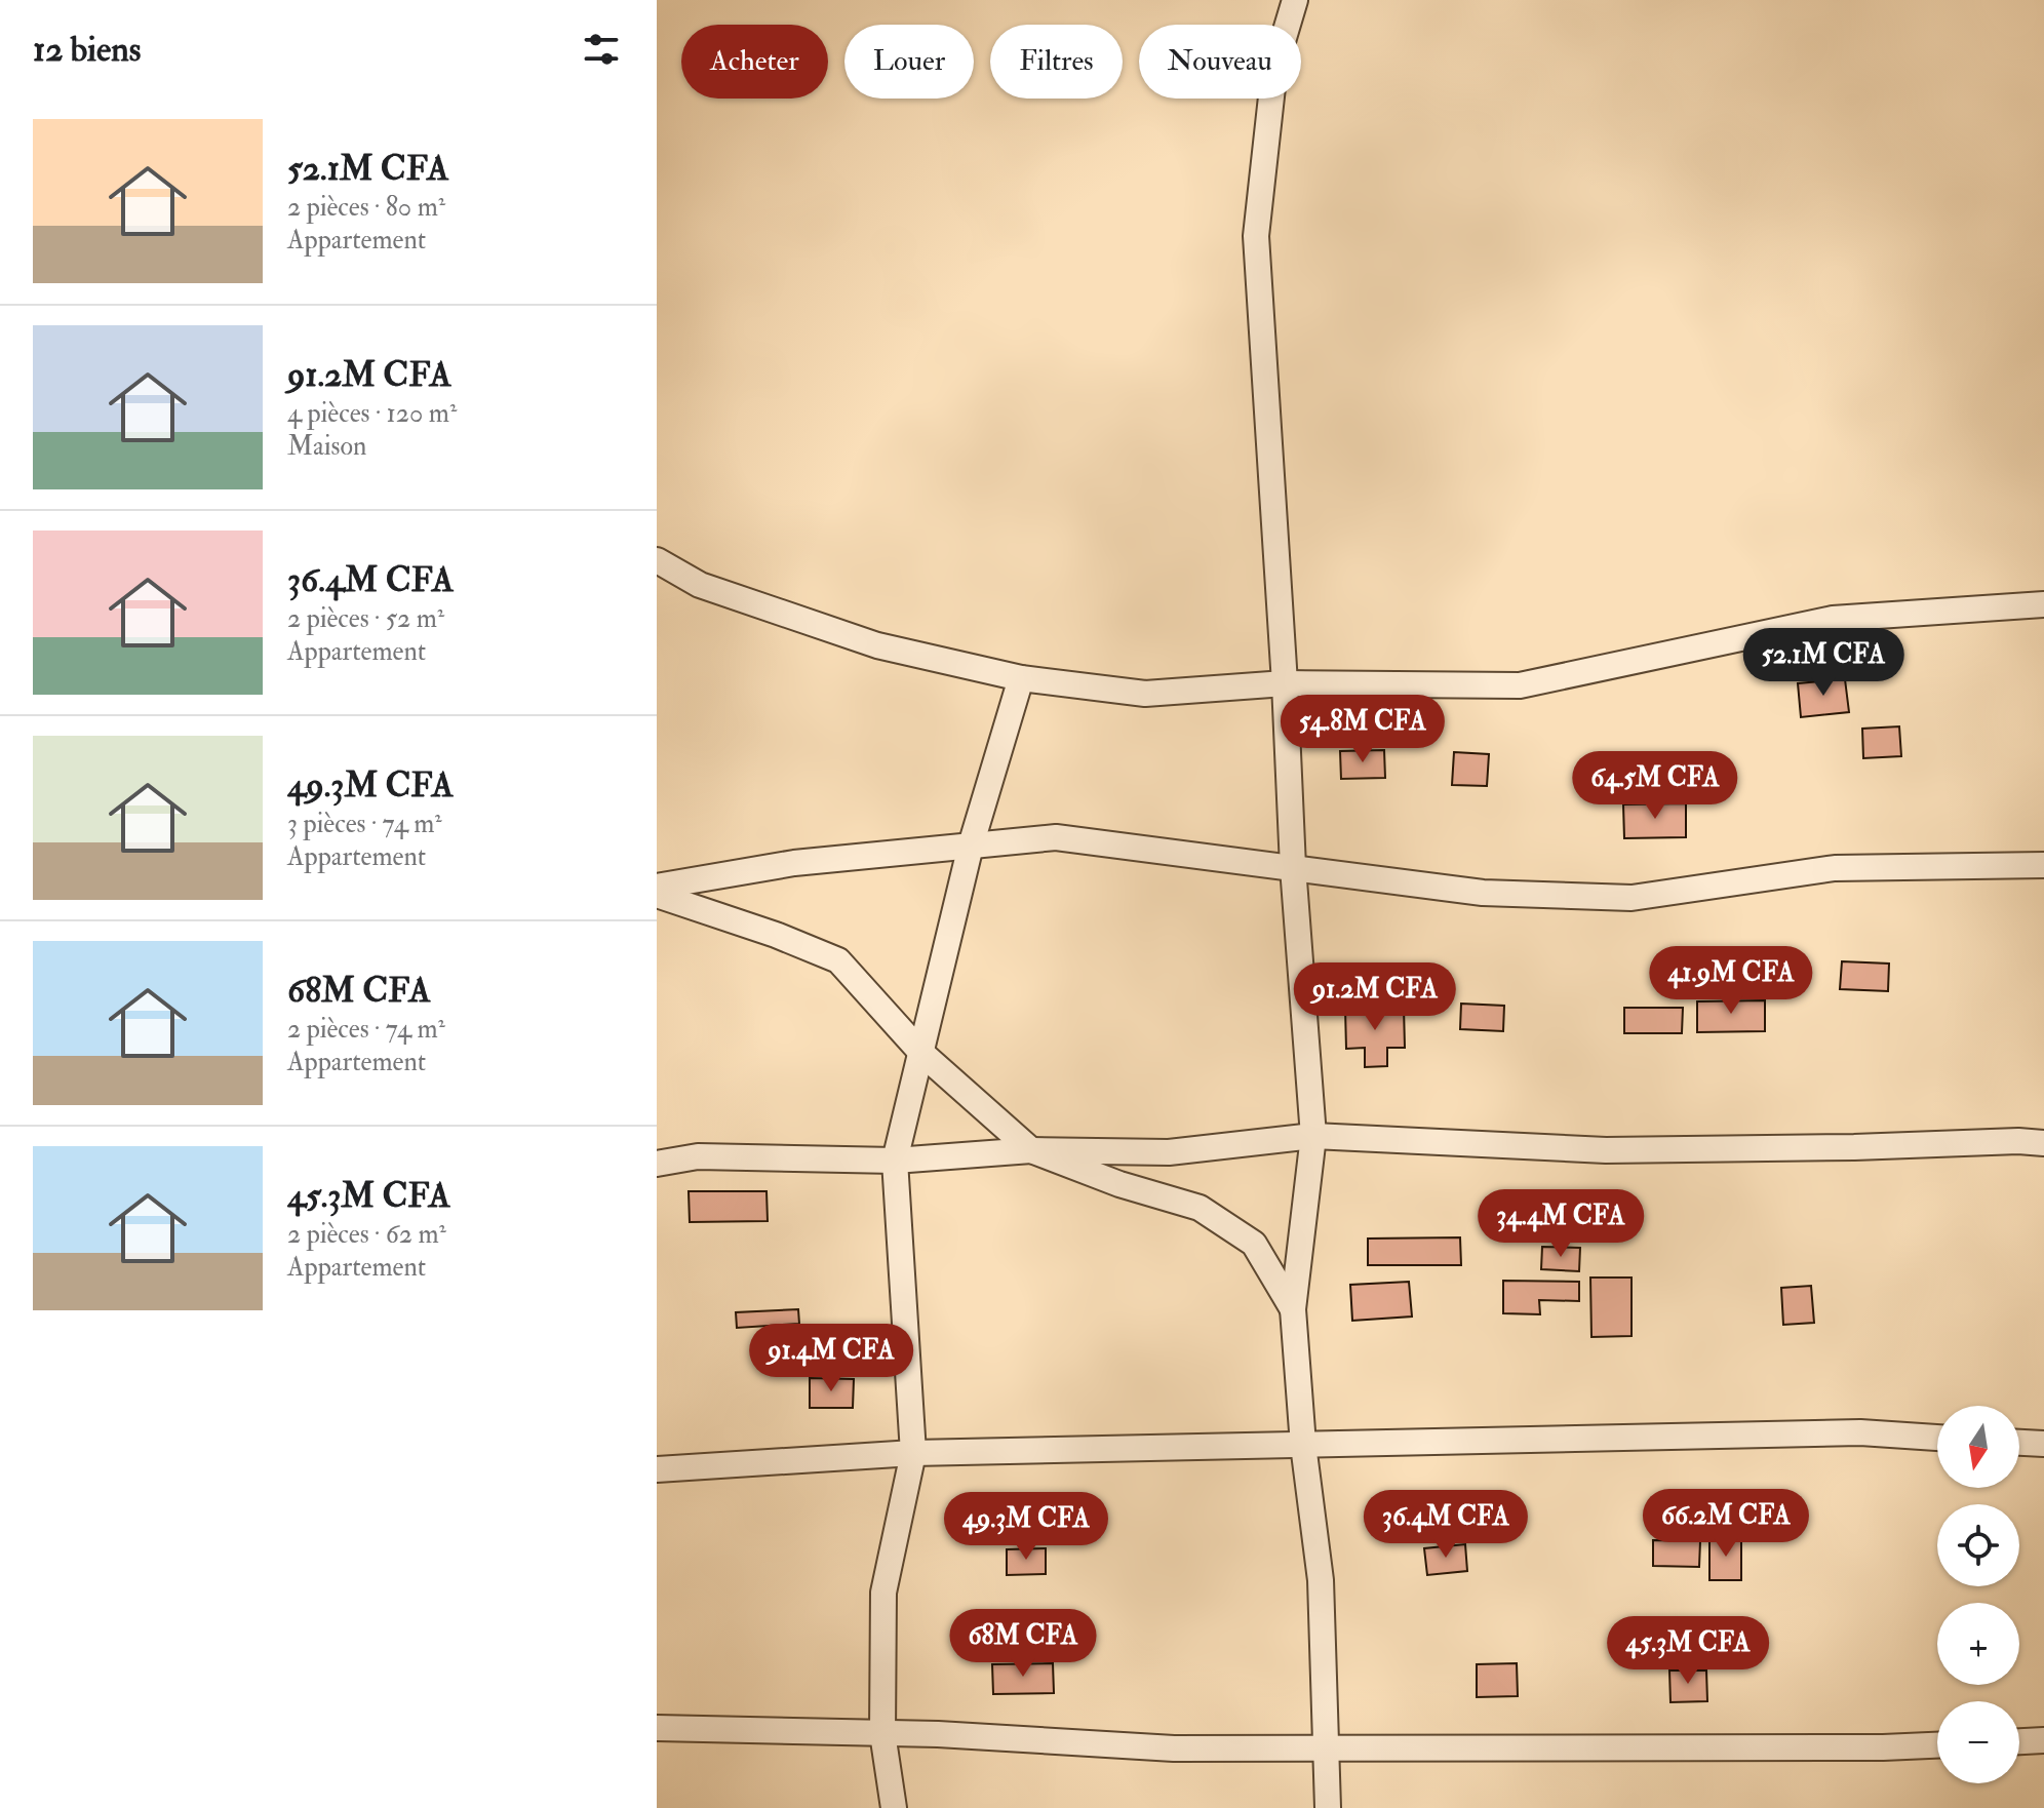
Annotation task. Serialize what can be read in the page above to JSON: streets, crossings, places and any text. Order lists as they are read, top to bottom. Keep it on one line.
{"north":"bottom","page":{"heading":"12 biens","chip":["Acheter","Louer","Filtres","Nouveau"],"list":[{"name":"52.1M CFA","note":"2 pièces · 80 m² · Appartement"},{"name":"91.2M CFA","note":"4 pièces · 120 m² · Maison"},{"name":"36.4M CFA","note":"2 pièces · 52 m² · Appartement"},{"name":"49.3M CFA","note":"3 pièces · 74 m² · Appartement"},{"name":"68M CFA","note":"2 pièces · 74 m² · Appartement"},{"name":"45.3M CFA","note":"2 pièces · 62 m² · Appartement"}],"price":["52.1M CFA","54.8M CFA","64.5M CFA","41.9M CFA","91.2M CFA","34.4M CFA","91.4M CFA","66.2M CFA","36.4M CFA","49.3M CFA","68M CFA","45.3M CFA"],"map_buttons":["+","−"]}}
